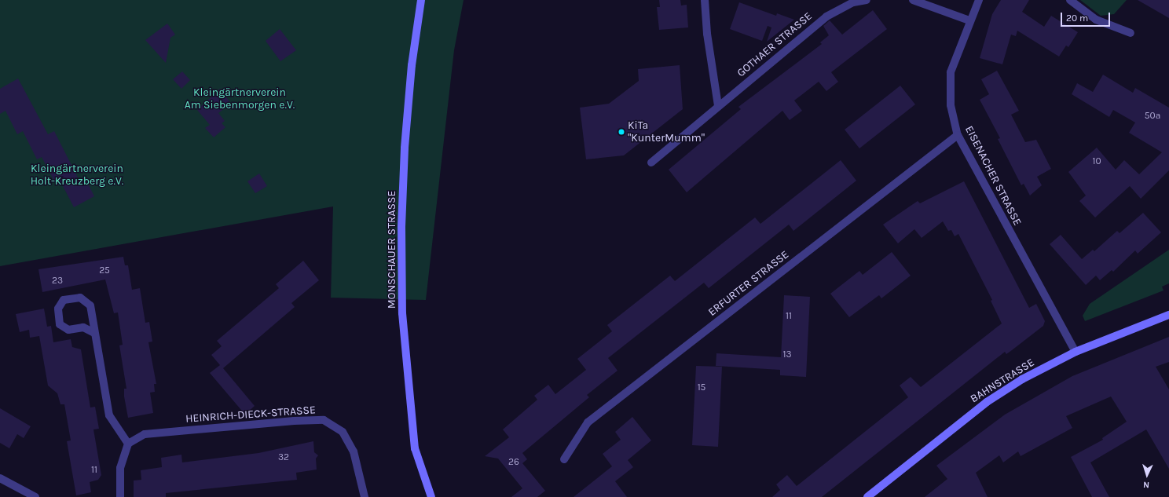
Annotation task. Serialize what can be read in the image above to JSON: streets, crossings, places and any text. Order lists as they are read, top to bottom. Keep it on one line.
{"streets":{"main road":["MONSCHAUER STRASSE","BAHNSTRASSE"],"street":["GOTHAER STRASSE","EISENACHER STRASSE","ERFURTER STRASSE","HEINRICH-DIECK-STRASSE"]},"crossings":[["EISENACHER STRASSE","ERFURTER STRASSE"],["EISENACHER STRASSE","BAHNSTRASSE"]],"parks":["Kleingärtnerverein Am Siebenmorgen e.V.","Kleingärtnerverein Holt-Kreuzberg e.V."],"places":["KiTa \"KunterMumm\""],"house_numbers":["50a","10","25","23","11","13","15","32","26","11"],"scale_bar":"20 m","north":"bottom"}
